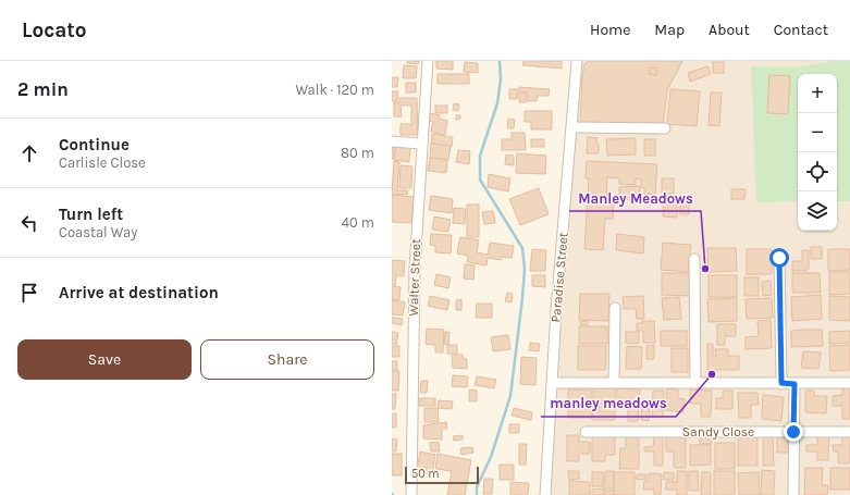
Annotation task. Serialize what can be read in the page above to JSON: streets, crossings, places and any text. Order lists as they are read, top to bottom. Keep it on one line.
{"streets":{"street":["Walter Street","Paradise Street","Sandy Close"]},"places":["Manley Meadows","manley meadows"],"scale_bar":"50 m","page":{"header":"Locato","nav":["Home","Map","About","Contact"],"heading":["2 min","Walk · 120 m"],"map_buttons":["+","−"],"list":[["Continue","Carlisle Close","80 m"],["Turn left","Coastal Way","40 m"],"Arrive at destination"],"buttons":["Save","Share"],"scale":"50 m"}}
